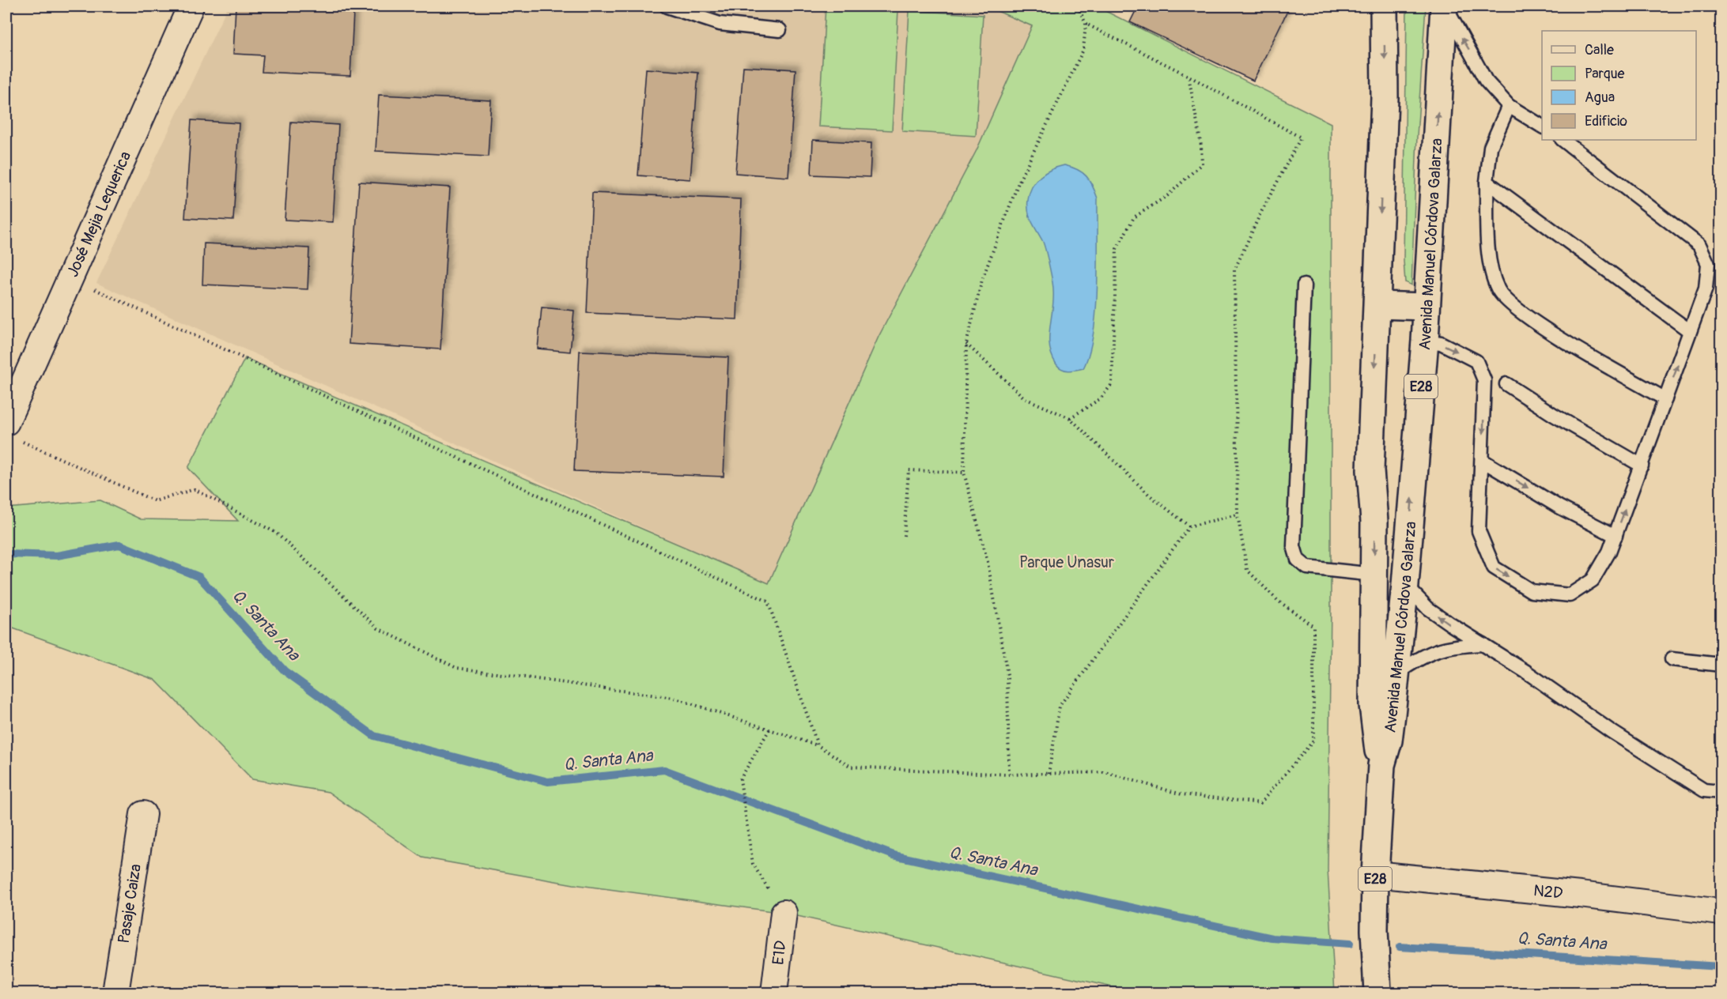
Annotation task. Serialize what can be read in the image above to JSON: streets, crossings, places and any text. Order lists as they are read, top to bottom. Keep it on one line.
{"streets":{"main road":["Avenida Manuel Córdova Galarza","E28"],"street":["José Mejia Lequerica","N2D","Pasaje Caiza","E1D"]},"crossings":[["Avenida Manuel Córdova Galarza","N2D"]],"water":["Q. Santa Ana"],"parks":["Parque Unasur"],"legend":["Calle","Parque","Agua","Edificio"]}
